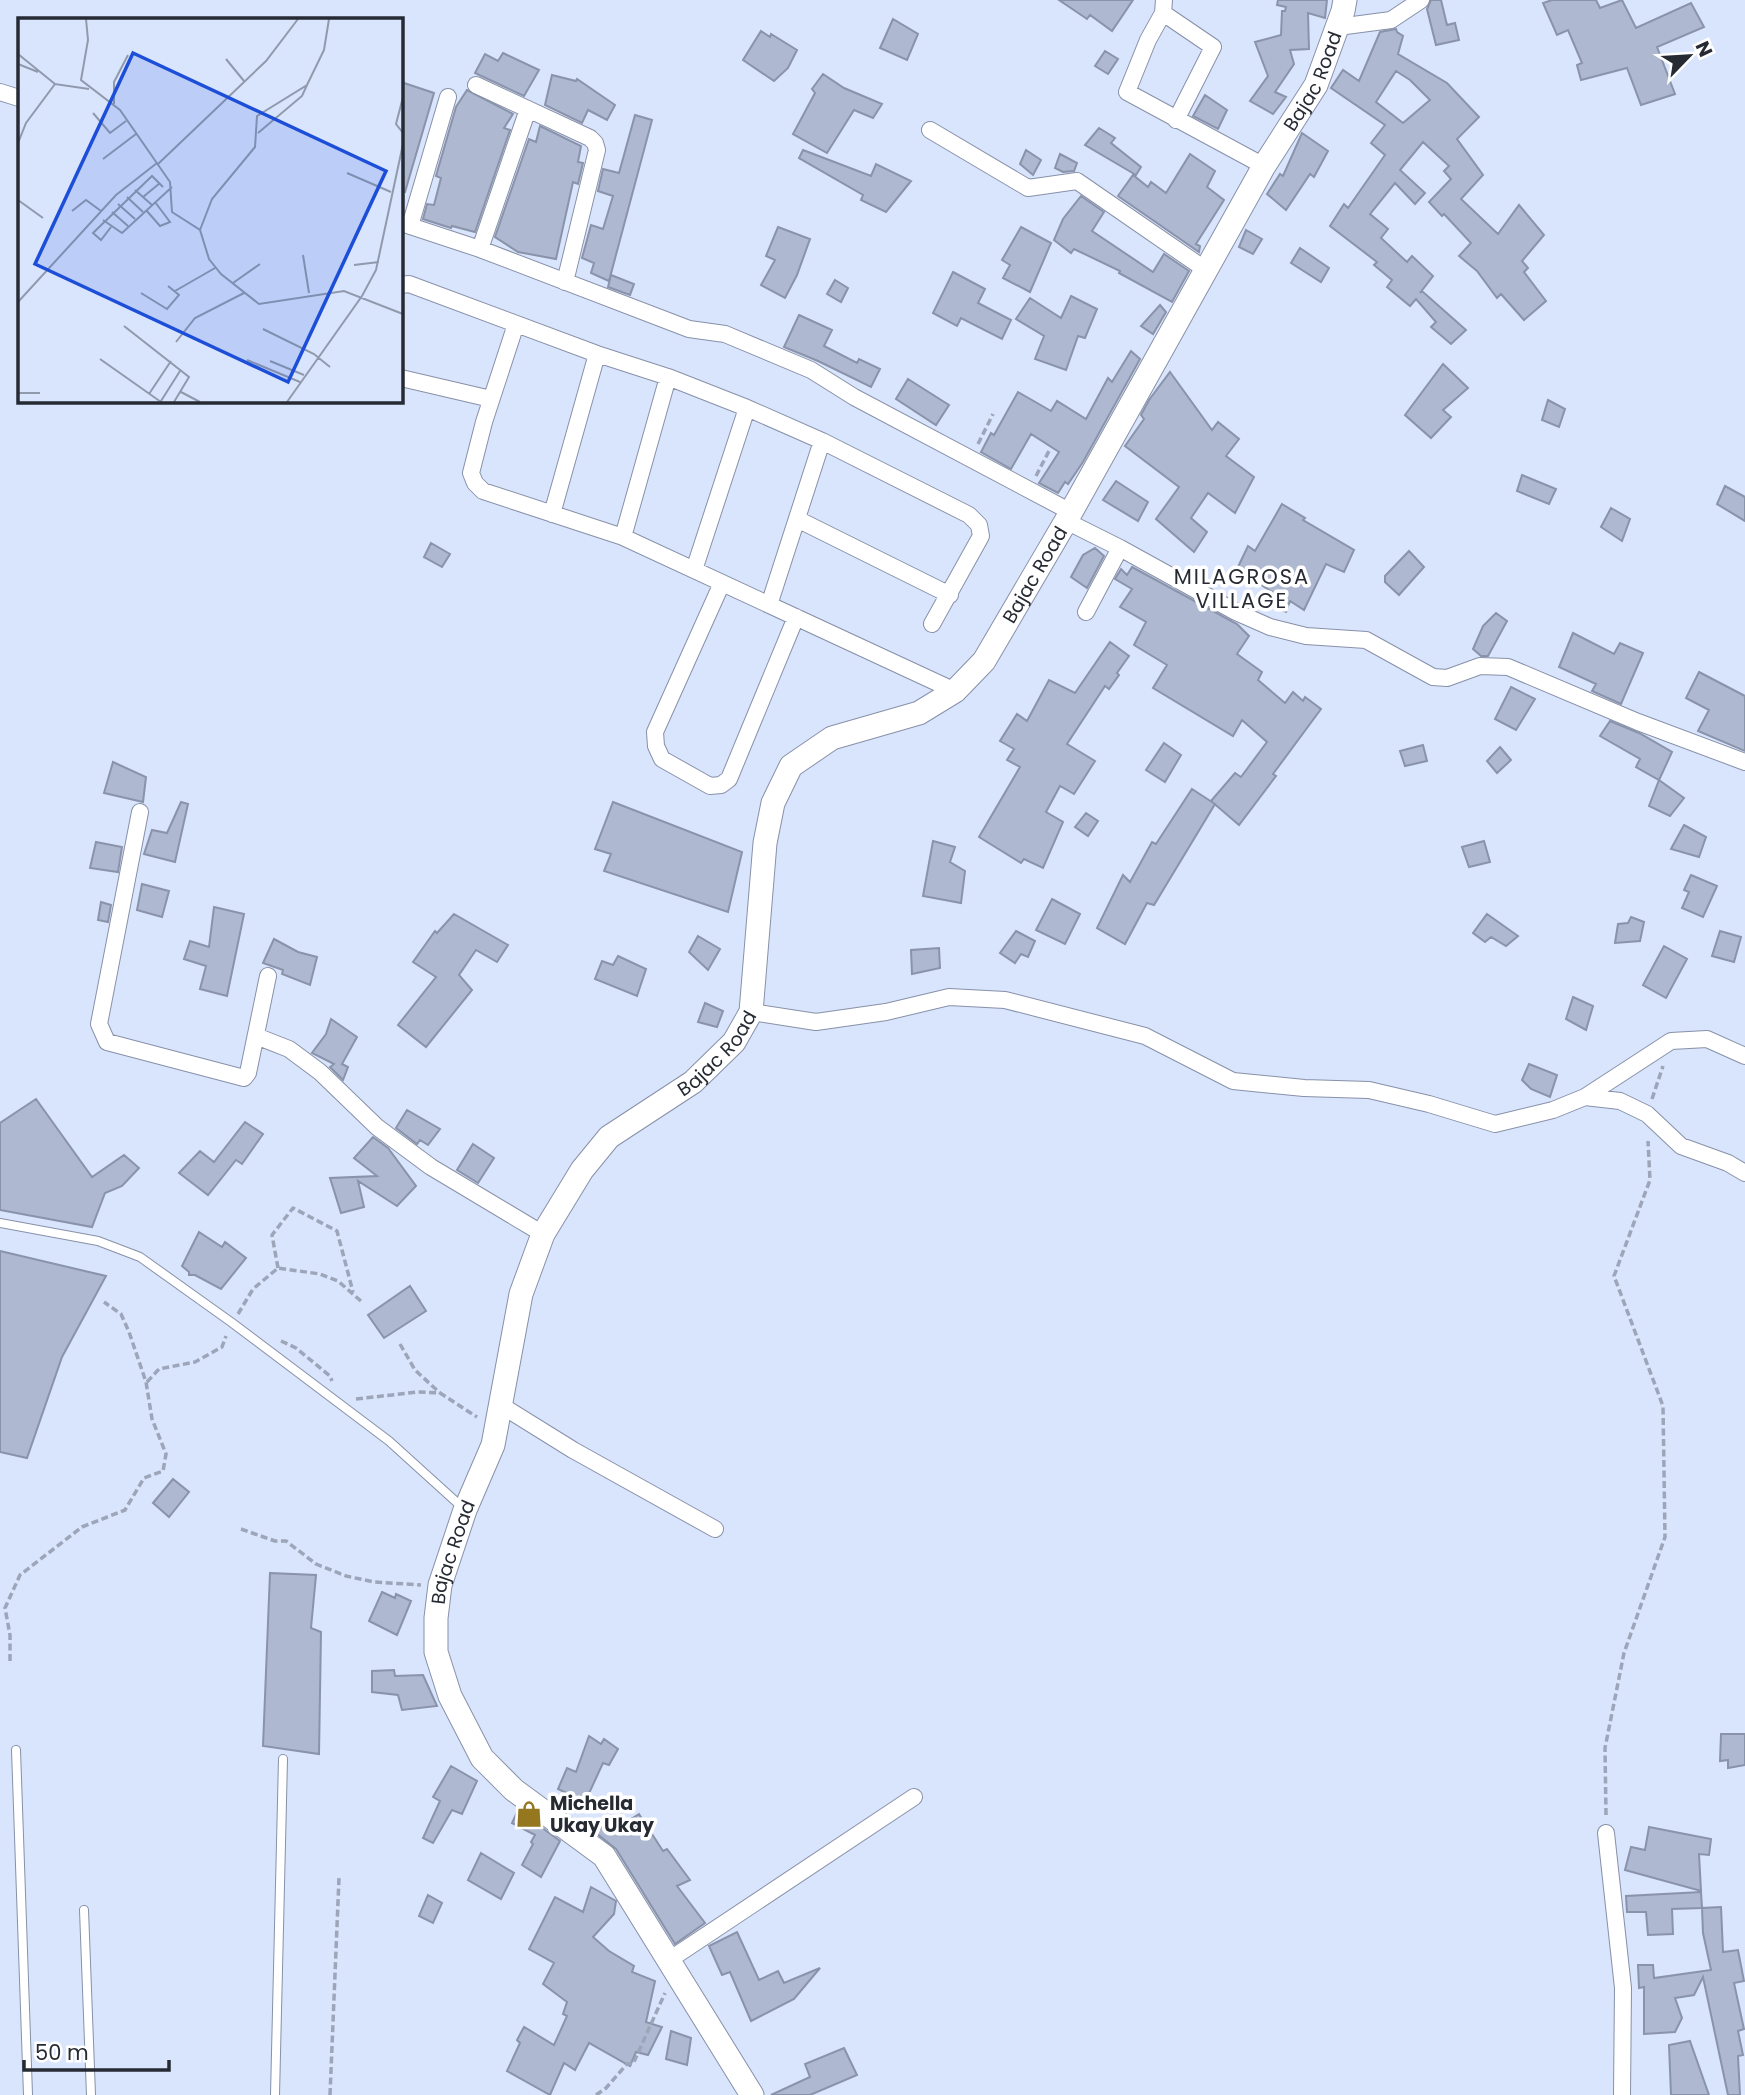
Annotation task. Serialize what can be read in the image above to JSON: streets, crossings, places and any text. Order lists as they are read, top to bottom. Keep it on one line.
{"streets":{"street":["Bajac Road"]},"districts":["MILAGROSA VILLAGE"],"places":{"shop":["Michella Ukay Ukay"]},"scale_bar":"50 m","north":"top right"}
